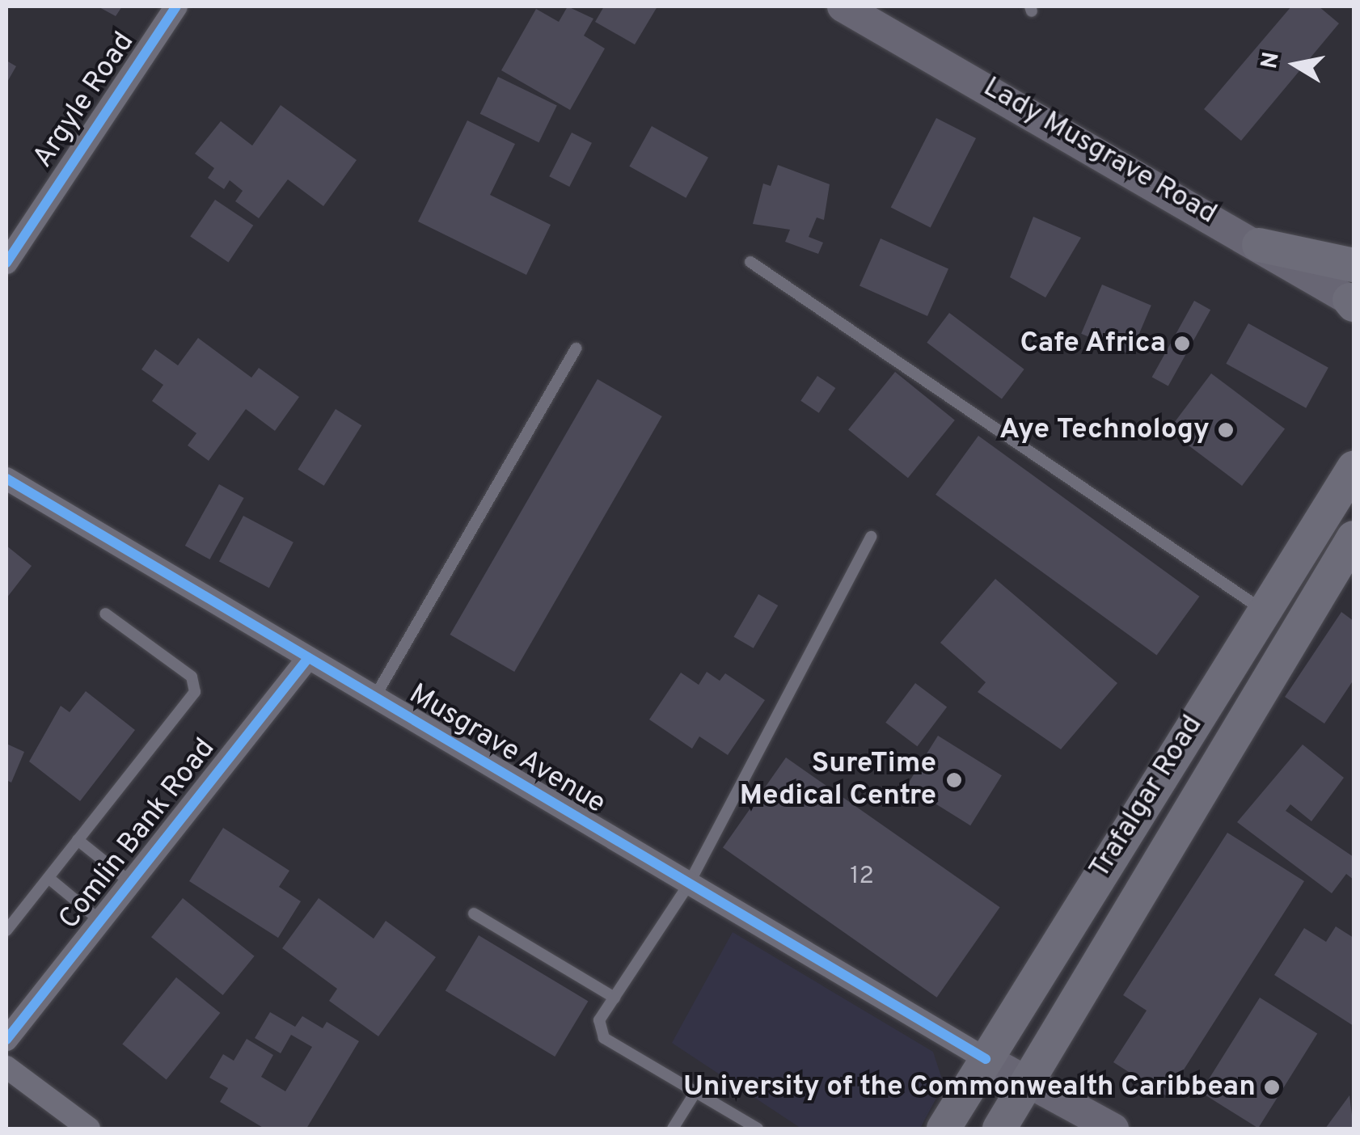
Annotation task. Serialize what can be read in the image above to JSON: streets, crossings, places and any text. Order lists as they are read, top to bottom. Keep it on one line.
{"streets":{"main road":["Lady Musgrave Road","Trafalgar Road"],"street":["Argyle Road","Musgrave Avenue","Comlin Bank Road"]},"crossings":[["Musgrave Avenue","Trafalgar Road"],["Musgrave Avenue","Comlin Bank Road"]],"places":["Cafe Africa","Aye Technology","SureTime Medical Centre","University of the Commonwealth Caribbean"],"house_numbers":["12"],"north":"left"}
